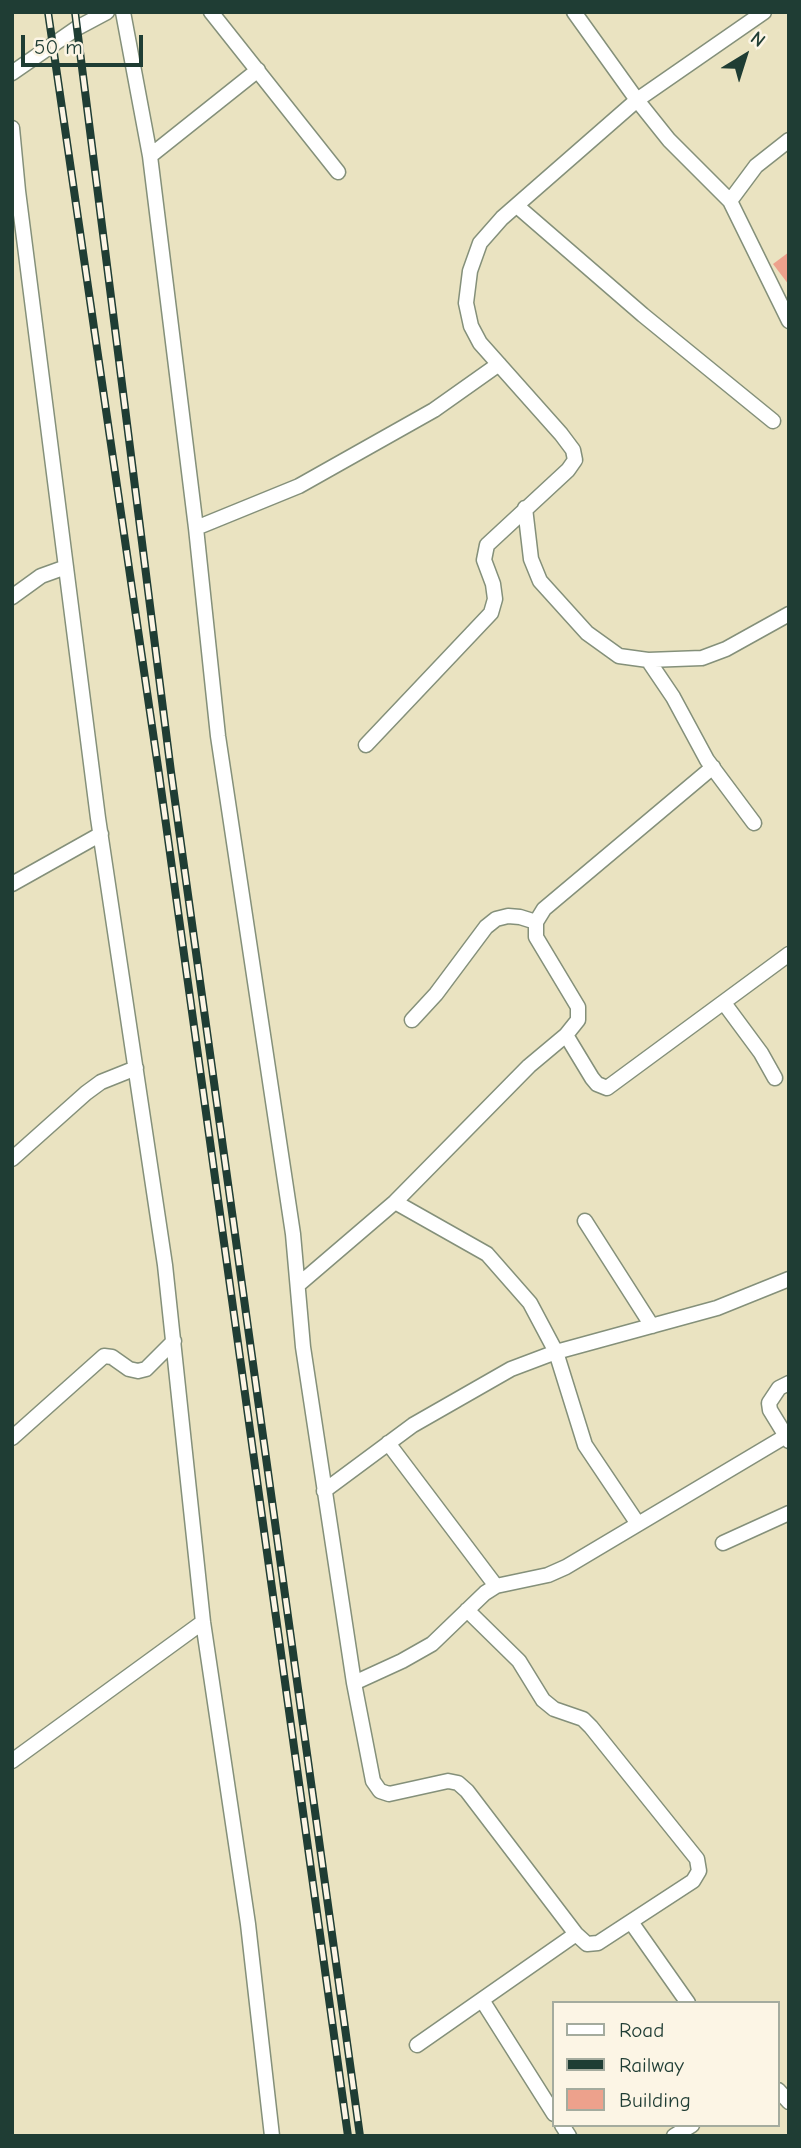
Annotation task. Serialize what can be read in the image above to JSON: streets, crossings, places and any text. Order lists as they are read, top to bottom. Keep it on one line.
{"legend":["Road","Railway","Building"],"scale_bar":"50 m","north":"top right"}
